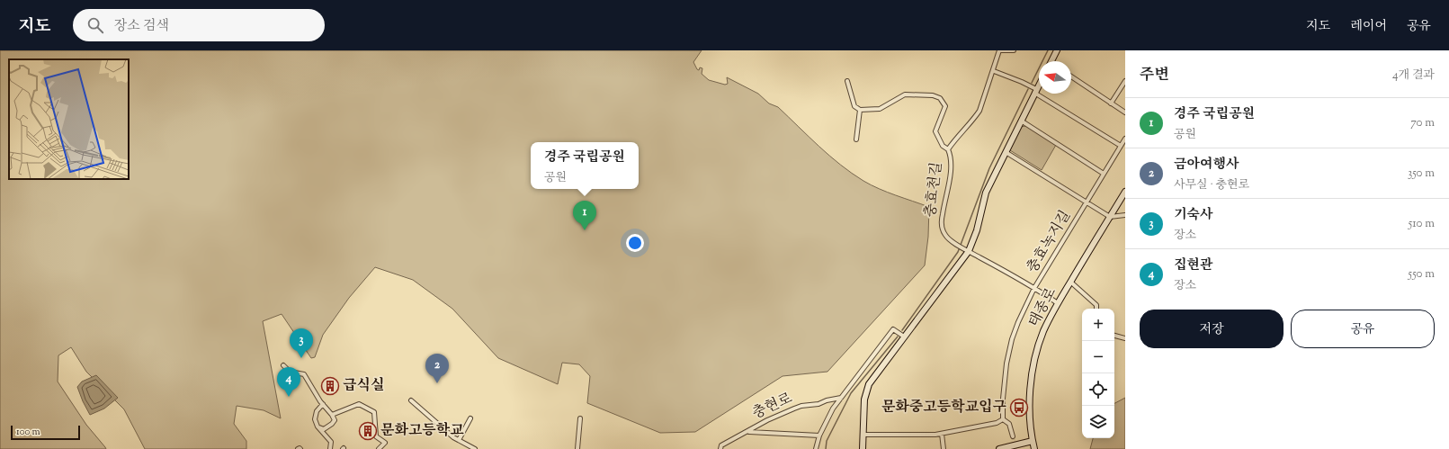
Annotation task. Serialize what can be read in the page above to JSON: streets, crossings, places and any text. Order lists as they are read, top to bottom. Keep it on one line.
{"streets":{"street":["충효천길","충효녹지길","태종로","충현로"]},"crossings":[["충효천길","충효녹지길"],["충효녹지길","태종로"]],"places":{"building":["급식실","문화고등학교"],"bus stop":["문화중고등학교입구"]},"scale_bar":"100 m","north":"left","page":{"header":"지도","search":"장소 검색","nav":["지도","레이어","공유"],"heading":["주변","4개 결과"],"list":[{"mark":"1","name":"경주 국립공원","note":"공원","value":"70 m"},{"mark":"2","name":"금아여행사","note":"사무실 · 충현로","value":"350 m"},{"mark":"3","name":"기숙사","note":"장소","value":"510 m"},{"mark":"4","name":"집현관","note":"장소","value":"550 m"}],"popup":["경주 국립공원","공원"],"pins":["1","3","2","4"],"buttons":["저장","공유"],"map_buttons":["+","−"],"scale":"100 m"}}
